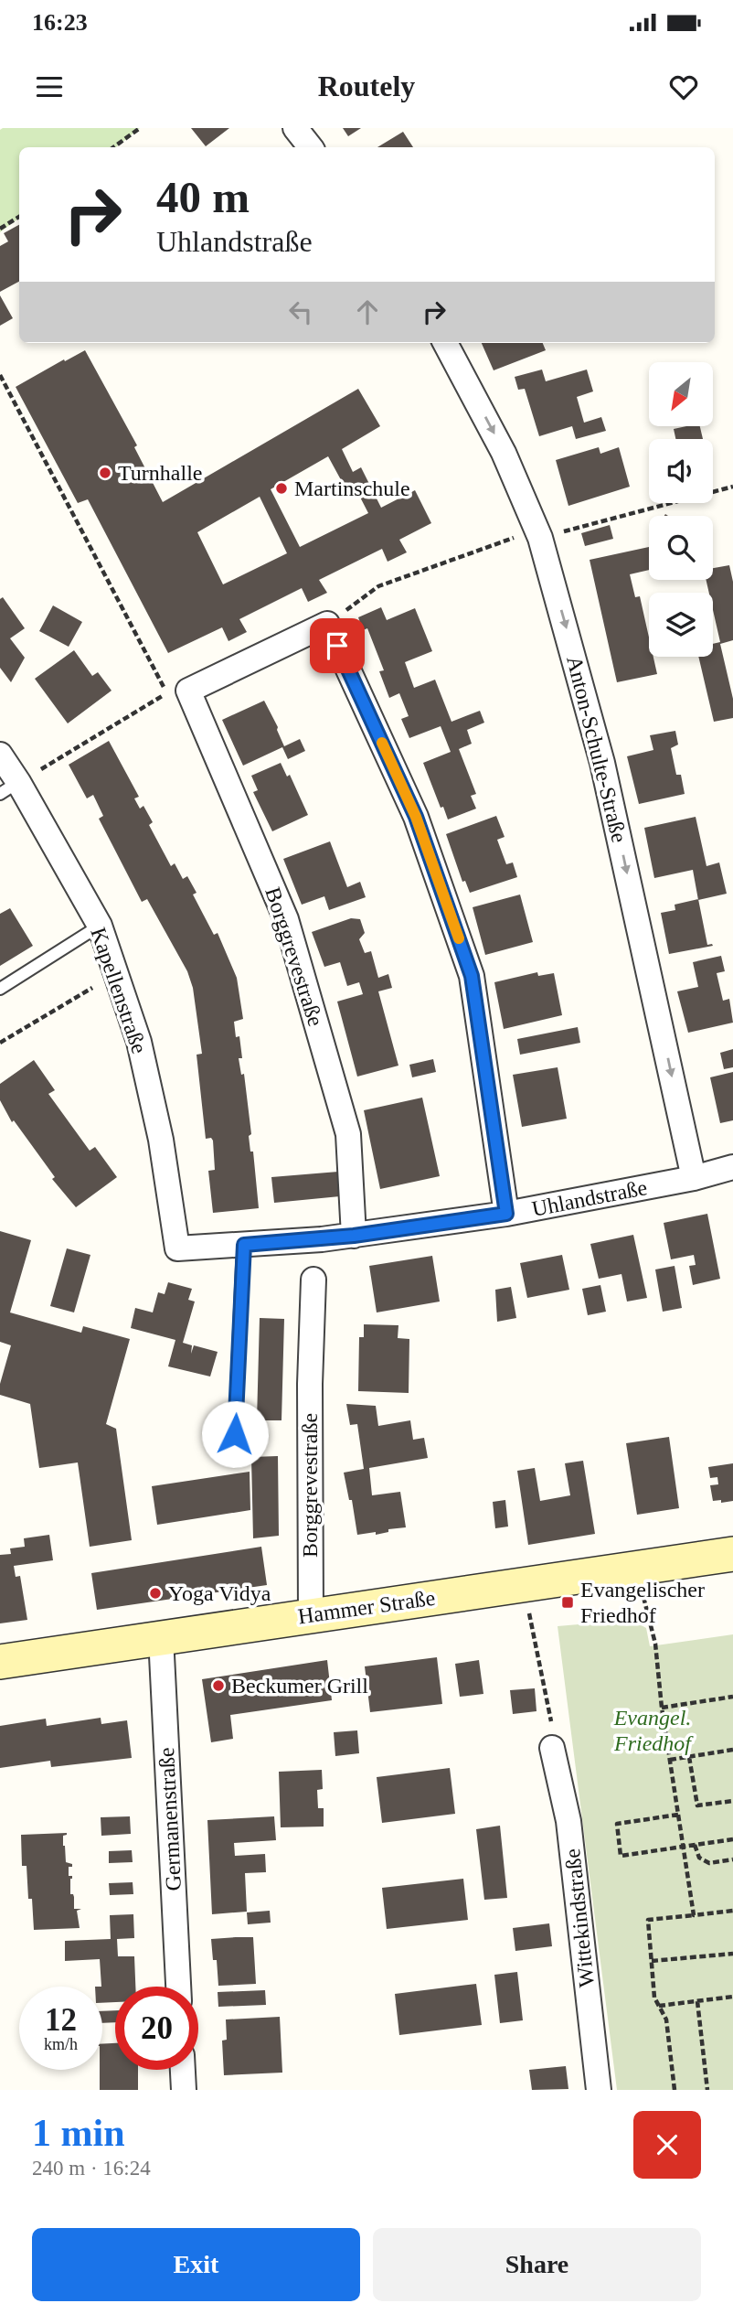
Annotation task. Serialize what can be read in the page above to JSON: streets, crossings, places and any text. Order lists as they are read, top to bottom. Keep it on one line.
{"streets":{"main road":["Hammer Straße"],"street":["Anton-Schulte-Straße","Borggrevestraße","Kapellenstraße","Uhlandstraße","Germanenstraße","Wittekindstraße"]},"crossings":[["Anton-Schulte-Straße","Uhlandstraße"],["Borggrevestraße","Uhlandstraße"],["Borggrevestraße","Hammer Straße"],["Kapellenstraße","Uhlandstraße"],["Hammer Straße","Germanenstraße"]],"parks":["Evangel. Friedhof"],"places":{"other":["Turnhalle","Martinschule","Yoga Vidya","Beckumer Grill"],"transit":["Evangelischer Friedhof"]},"north":"bottom left","page":{"status":"16:23","header":"Routely","turn":["40 m","Uhlandstraße"],"speed":"12 km/h","limit":"20","heading":["1 min","240 m · 16:24"],"buttons":["Exit","Share"]}}
